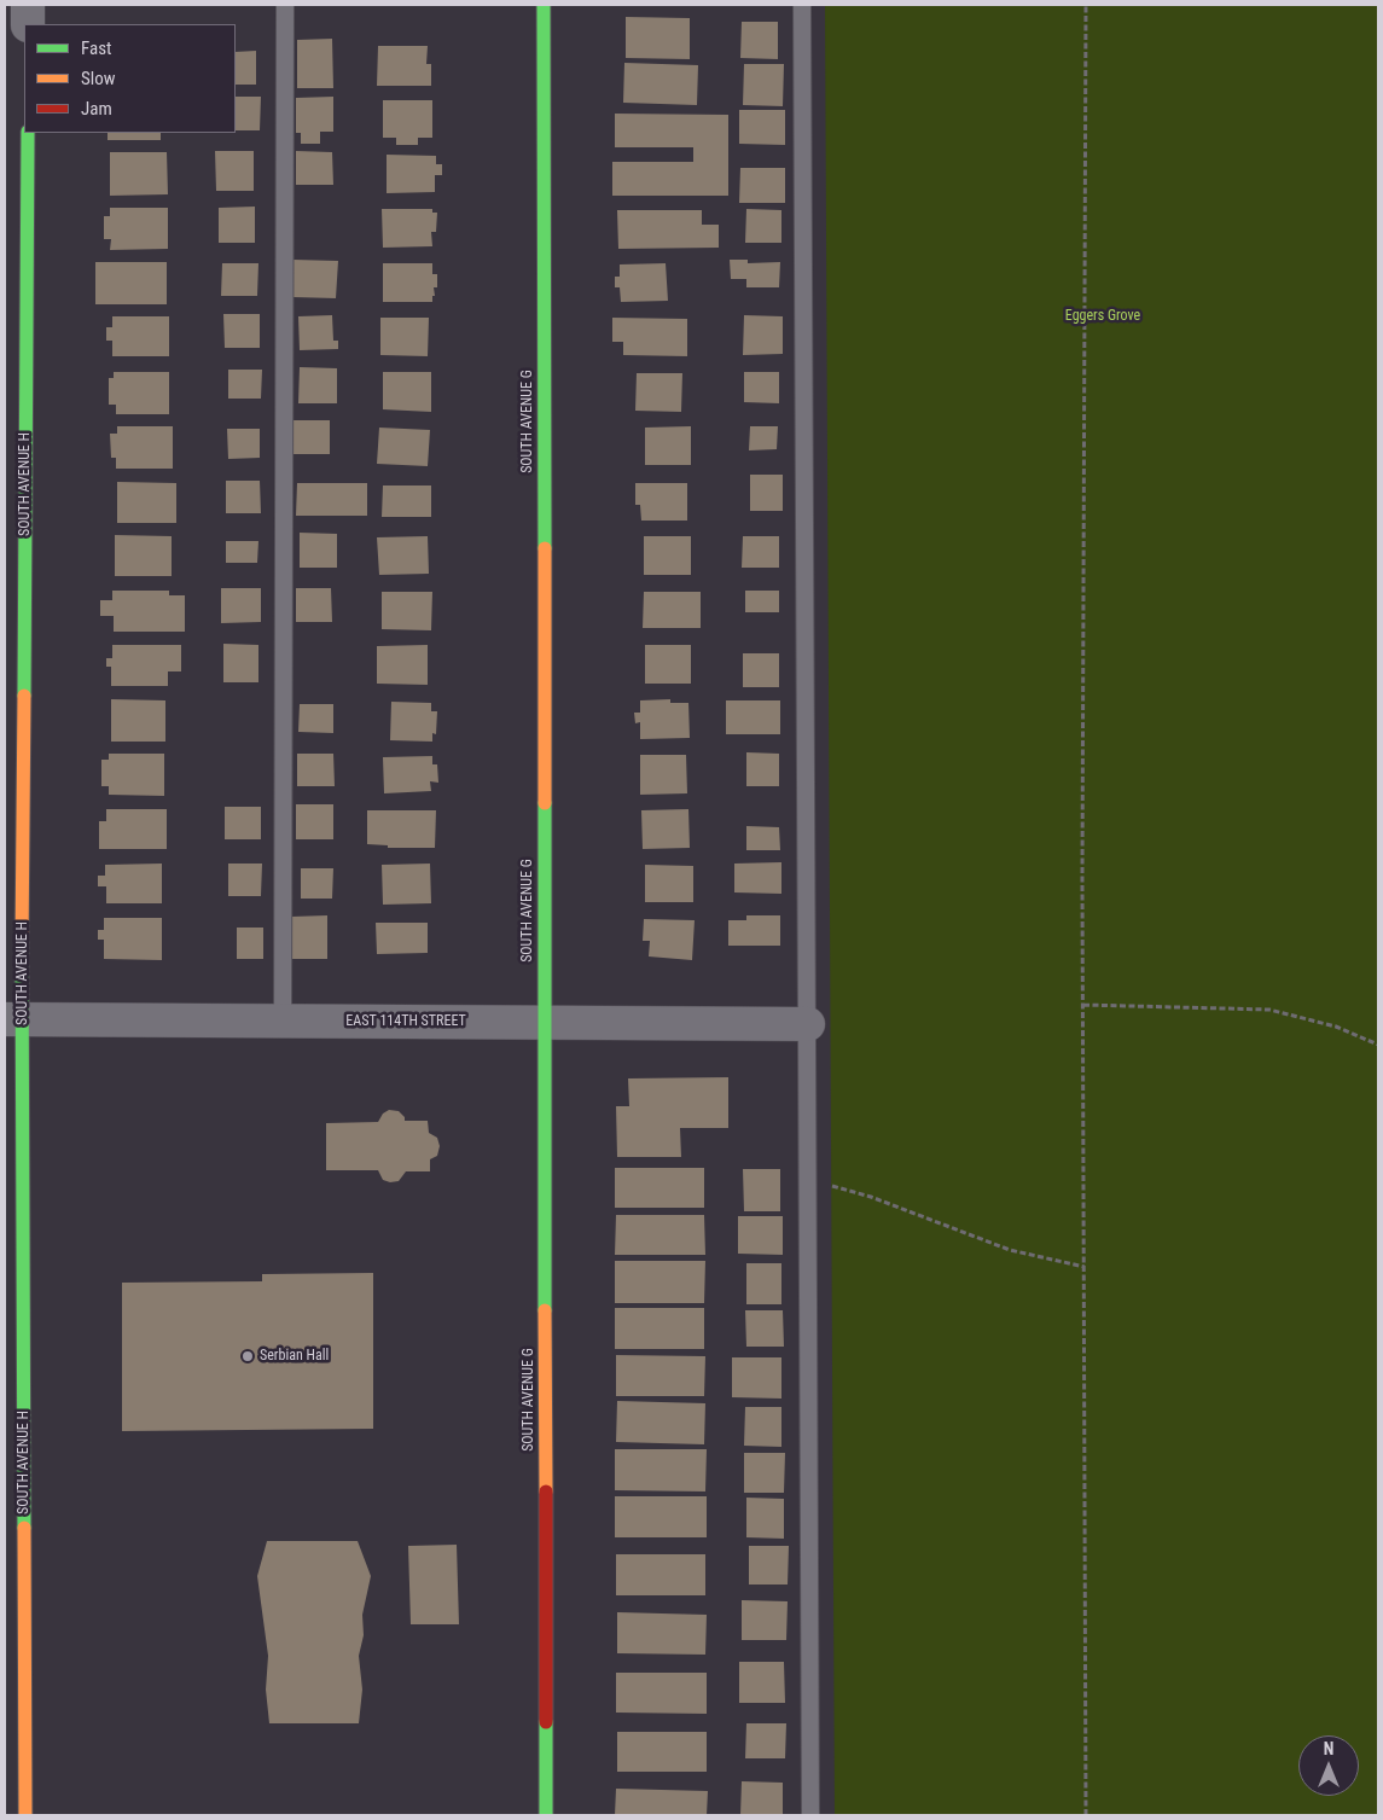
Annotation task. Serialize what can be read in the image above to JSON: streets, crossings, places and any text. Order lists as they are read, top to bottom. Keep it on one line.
{"streets":{"street":["SOUTH AVENUE G","SOUTH AVENUE H","EAST 114TH STREET"]},"crossings":[["SOUTH AVENUE G","EAST 114TH STREET"],["SOUTH AVENUE H","EAST 114TH STREET"]],"parks":["Eggers Grove"],"places":["Serbian Hall"],"legend":["Fast","Slow","Jam"],"north":"top"}
